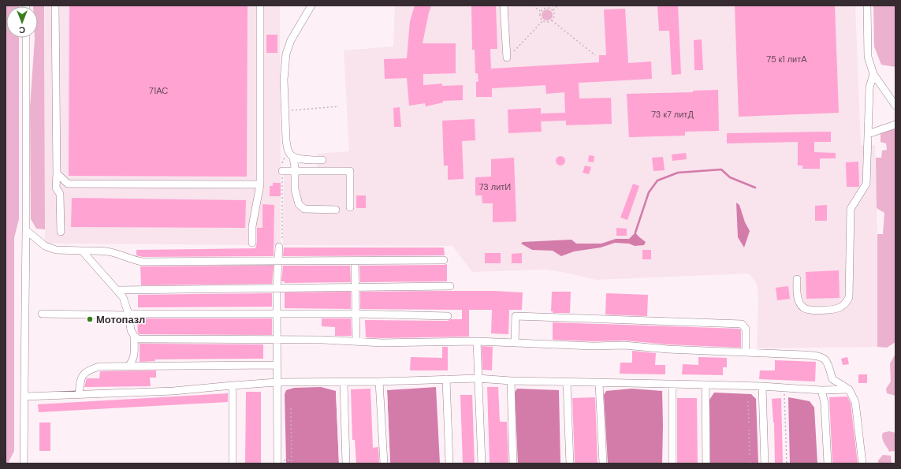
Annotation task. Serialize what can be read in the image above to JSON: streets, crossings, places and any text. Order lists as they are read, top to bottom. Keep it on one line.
{"places":["Мотопазл"],"house_numbers":["75 к1 литА","71АС","73 к7 литД","73 литИ"],"north":"bottom"}
